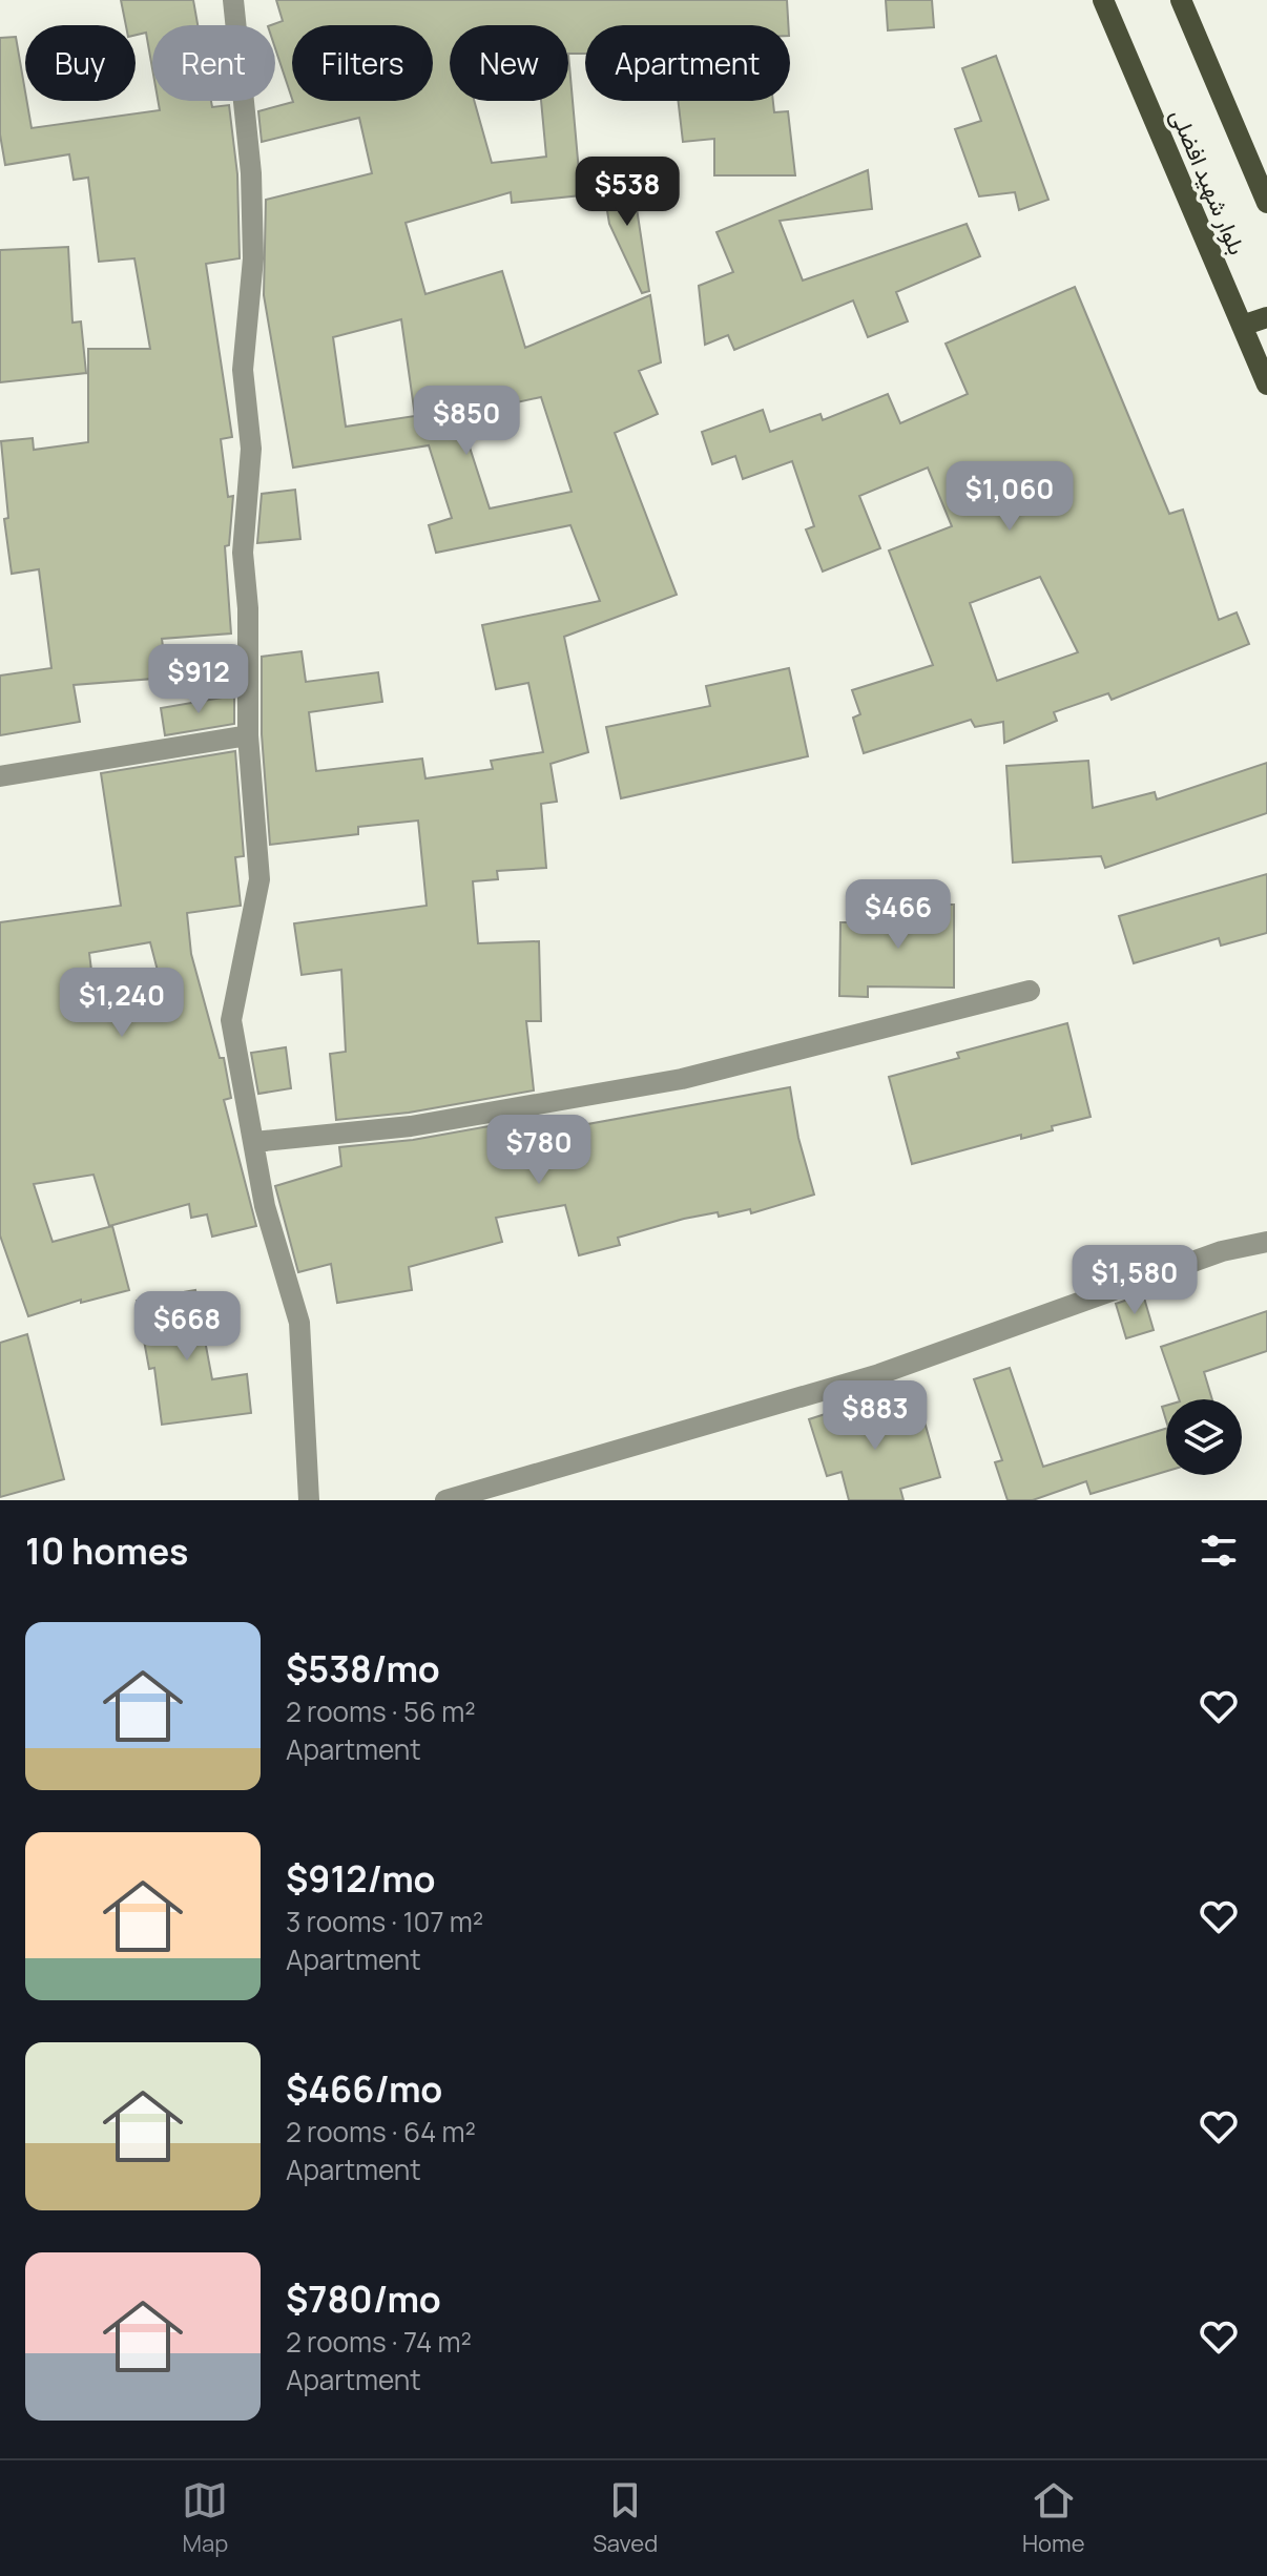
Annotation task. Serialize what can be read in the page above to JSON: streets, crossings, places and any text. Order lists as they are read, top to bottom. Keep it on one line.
{"streets":{"main road":["بلوار شهید افضلی"]},"page":{"chip":["Buy","Rent","Filters","New","Apartment"],"price":["$538","$850","$1,060","$912","$466","$1,240","$780","$1,580","$668","$883"],"heading":"10 homes","list":[{"name":"$538/mo","note":"2 rooms · 56 m² · Apartment"},{"name":"$912/mo","note":"3 rooms · 107 m² · Apartment"},{"name":"$466/mo","note":"2 rooms · 64 m² · Apartment"},{"name":"$780/mo","note":"2 rooms · 74 m² · Apartment"}],"tabs":["Map","Saved","Home"]}}
